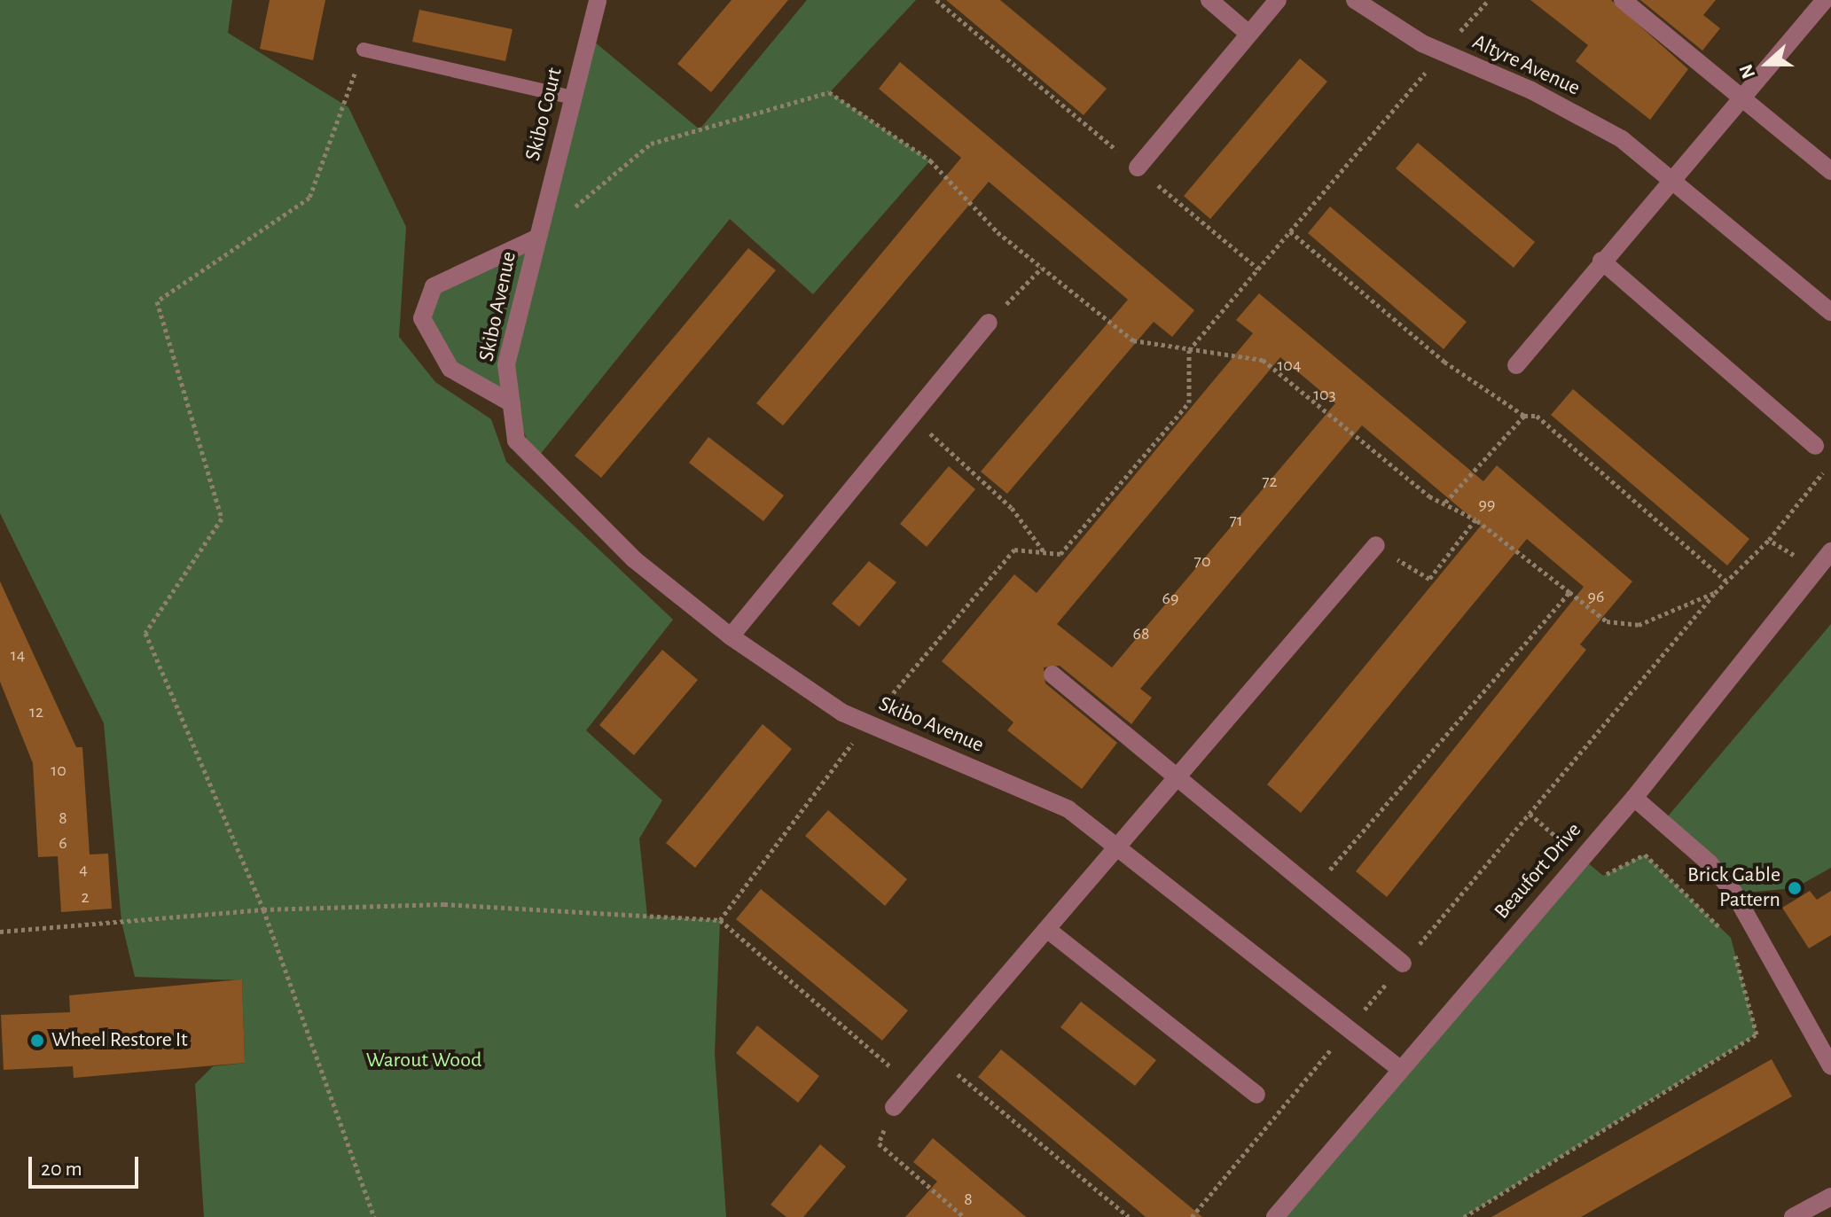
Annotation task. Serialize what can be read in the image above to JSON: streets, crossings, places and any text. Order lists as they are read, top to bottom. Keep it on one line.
{"streets":{"street":["Altyre Avenue","Skibo Court","Skibo Avenue","Beaufort Drive"]},"crossings":[["Skibo Court","Skibo Avenue"],["Skibo Avenue","Beaufort Drive"]],"parks":["Warout Wood"],"places":["Brick Gable Pattern","Wheel Restore It"],"house_numbers":["104","103","72","99","71","70","96","69","68","14","12","10","8","6","4","2","8"],"scale_bar":"20 m","north":"left"}
